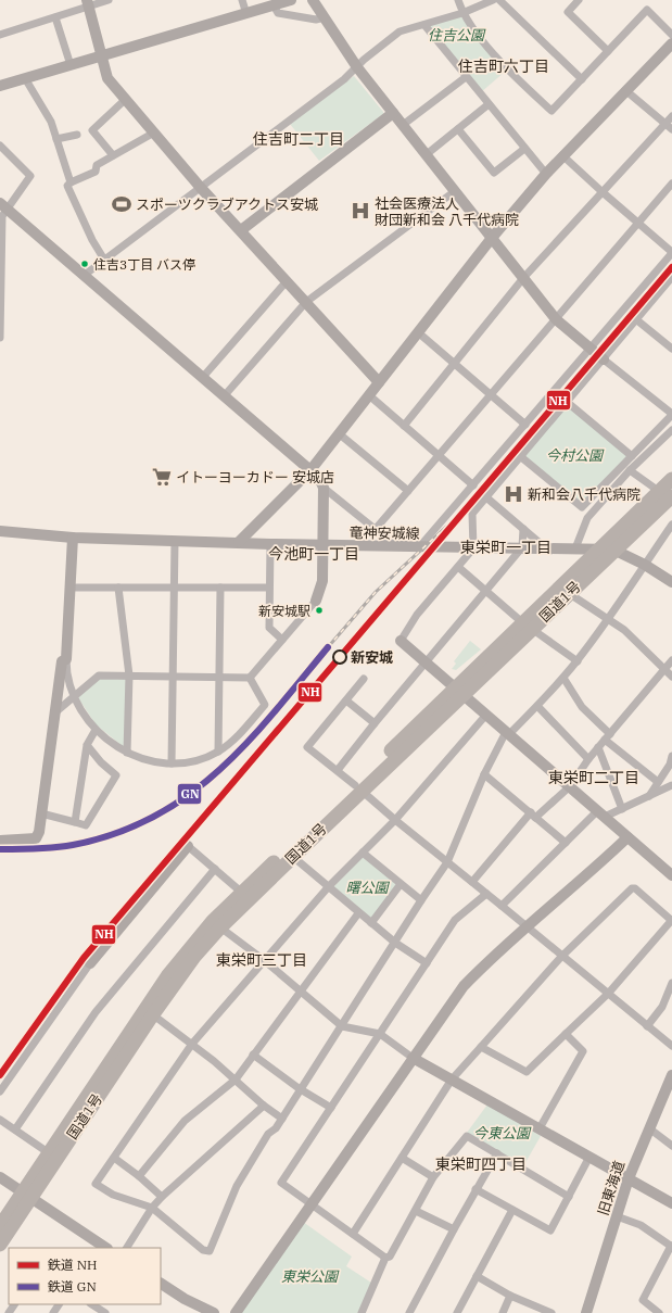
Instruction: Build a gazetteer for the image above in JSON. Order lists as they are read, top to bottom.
{
  "streets": {
    "highway": ["国道1号"],
    "street": ["竜神安城線", "旧東海道"]
  },
  "crossings": [
    ["竜神安城線", "国道1号"]
  ],
  "districts": [
    "住吉町六丁目",
    "住吉町二丁目",
    "東栄町一丁目",
    "今池町一丁目",
    "東栄町二丁目",
    "東栄町三丁目",
    "東栄町四丁目"
  ],
  "parks": [
    "住吉公園",
    "今村公園",
    "曙公園",
    "今東公園",
    "東栄公園"
  ],
  "places": {
    "sports": ["スポーツクラブアクトス安城"],
    "hospital": ["社会医療法人 財団新和会 八千代病院", "新和会八千代病院"],
    "other": ["住吉3丁目 バス停", "新安城駅", "新安城"],
    "supermarket": ["イトーヨーカドー 安城店"]
  },
  "lines": ["rail line NH", "rail line GN"],
  "legend": ["鉄道 NH", "鉄道 GN"]
}
